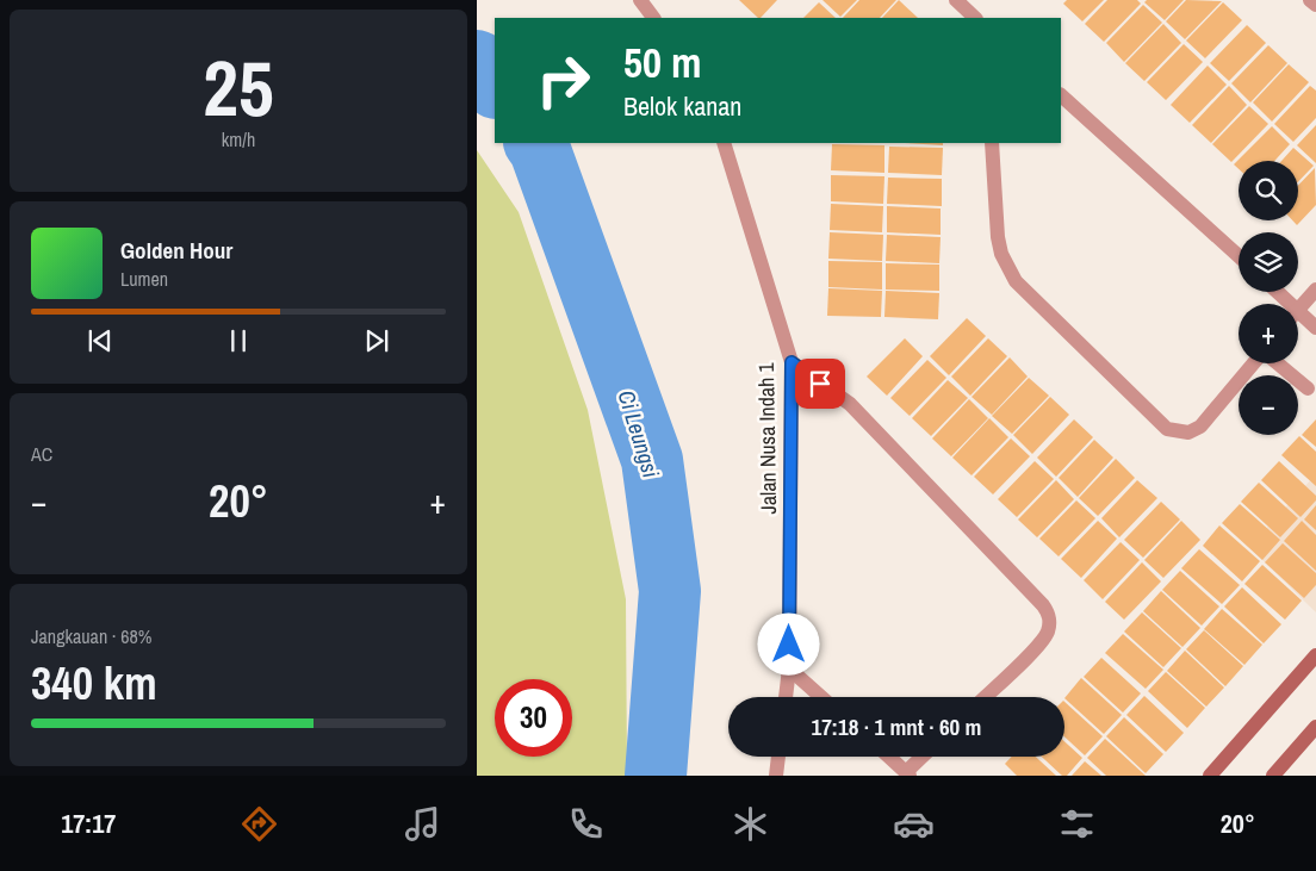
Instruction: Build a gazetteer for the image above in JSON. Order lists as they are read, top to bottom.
{
  "streets": {
    "street": ["Jalan Nusa Indah 1"]
  },
  "water": ["Ci Leungsi"],
  "page": {
    "tile": [
      ["25", "km/h"],
      "AC",
      ["Jangkauan · 68%", "340 km"]
    ],
    "turn": ["50 m", "Belok kanan"],
    "map_buttons": ["+", "−"],
    "song": ["Golden Hour", "Lumen"],
    "heat": ["−", "20°", "+"],
    "limit": "30",
    "trip": "17:18 · 1 mnt · 60 m",
    "tabs": ["17:17", "20°"]
  }
}
